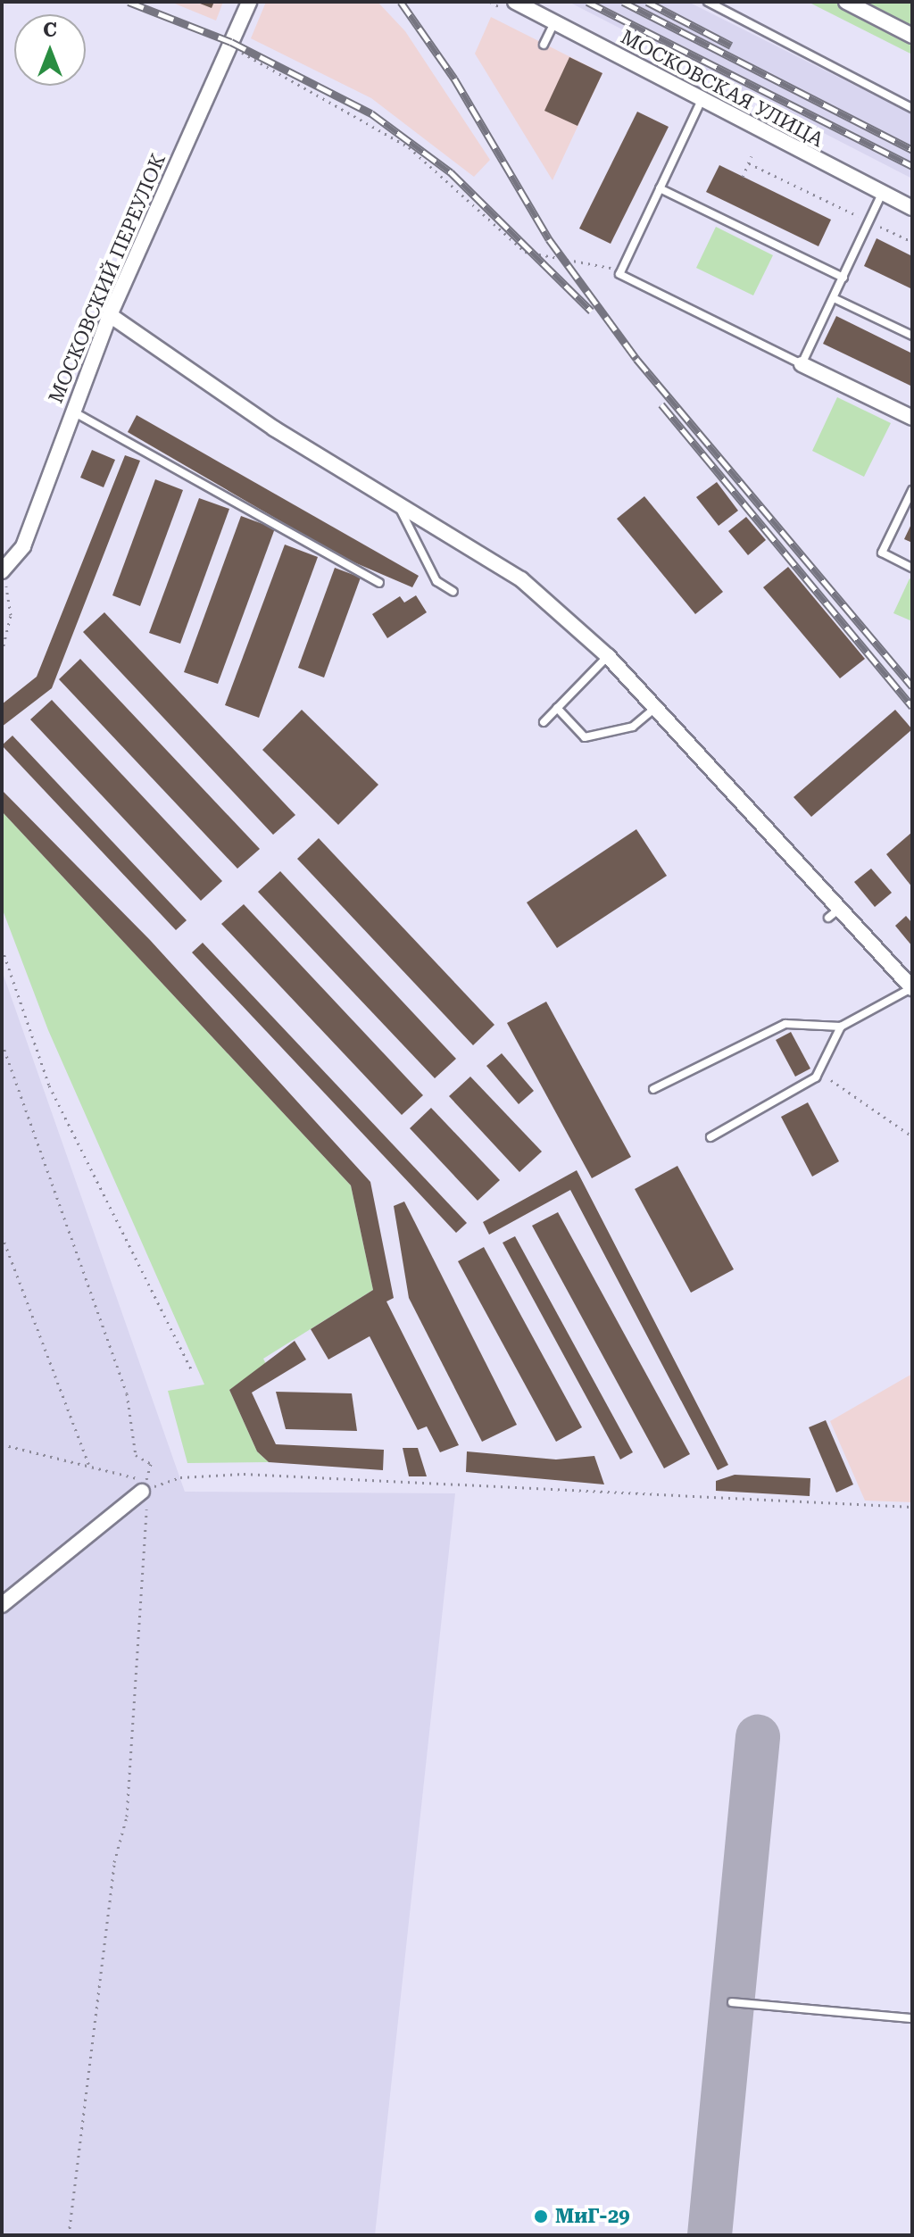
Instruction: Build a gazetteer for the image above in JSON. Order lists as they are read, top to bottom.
{
  "streets": {
    "street": ["МОСКОВСКАЯ УЛИЦА", "МОСКОВСКИЙ ПЕРЕУЛОК"]
  },
  "places": ["МиГ-29"],
  "north": "top"
}
